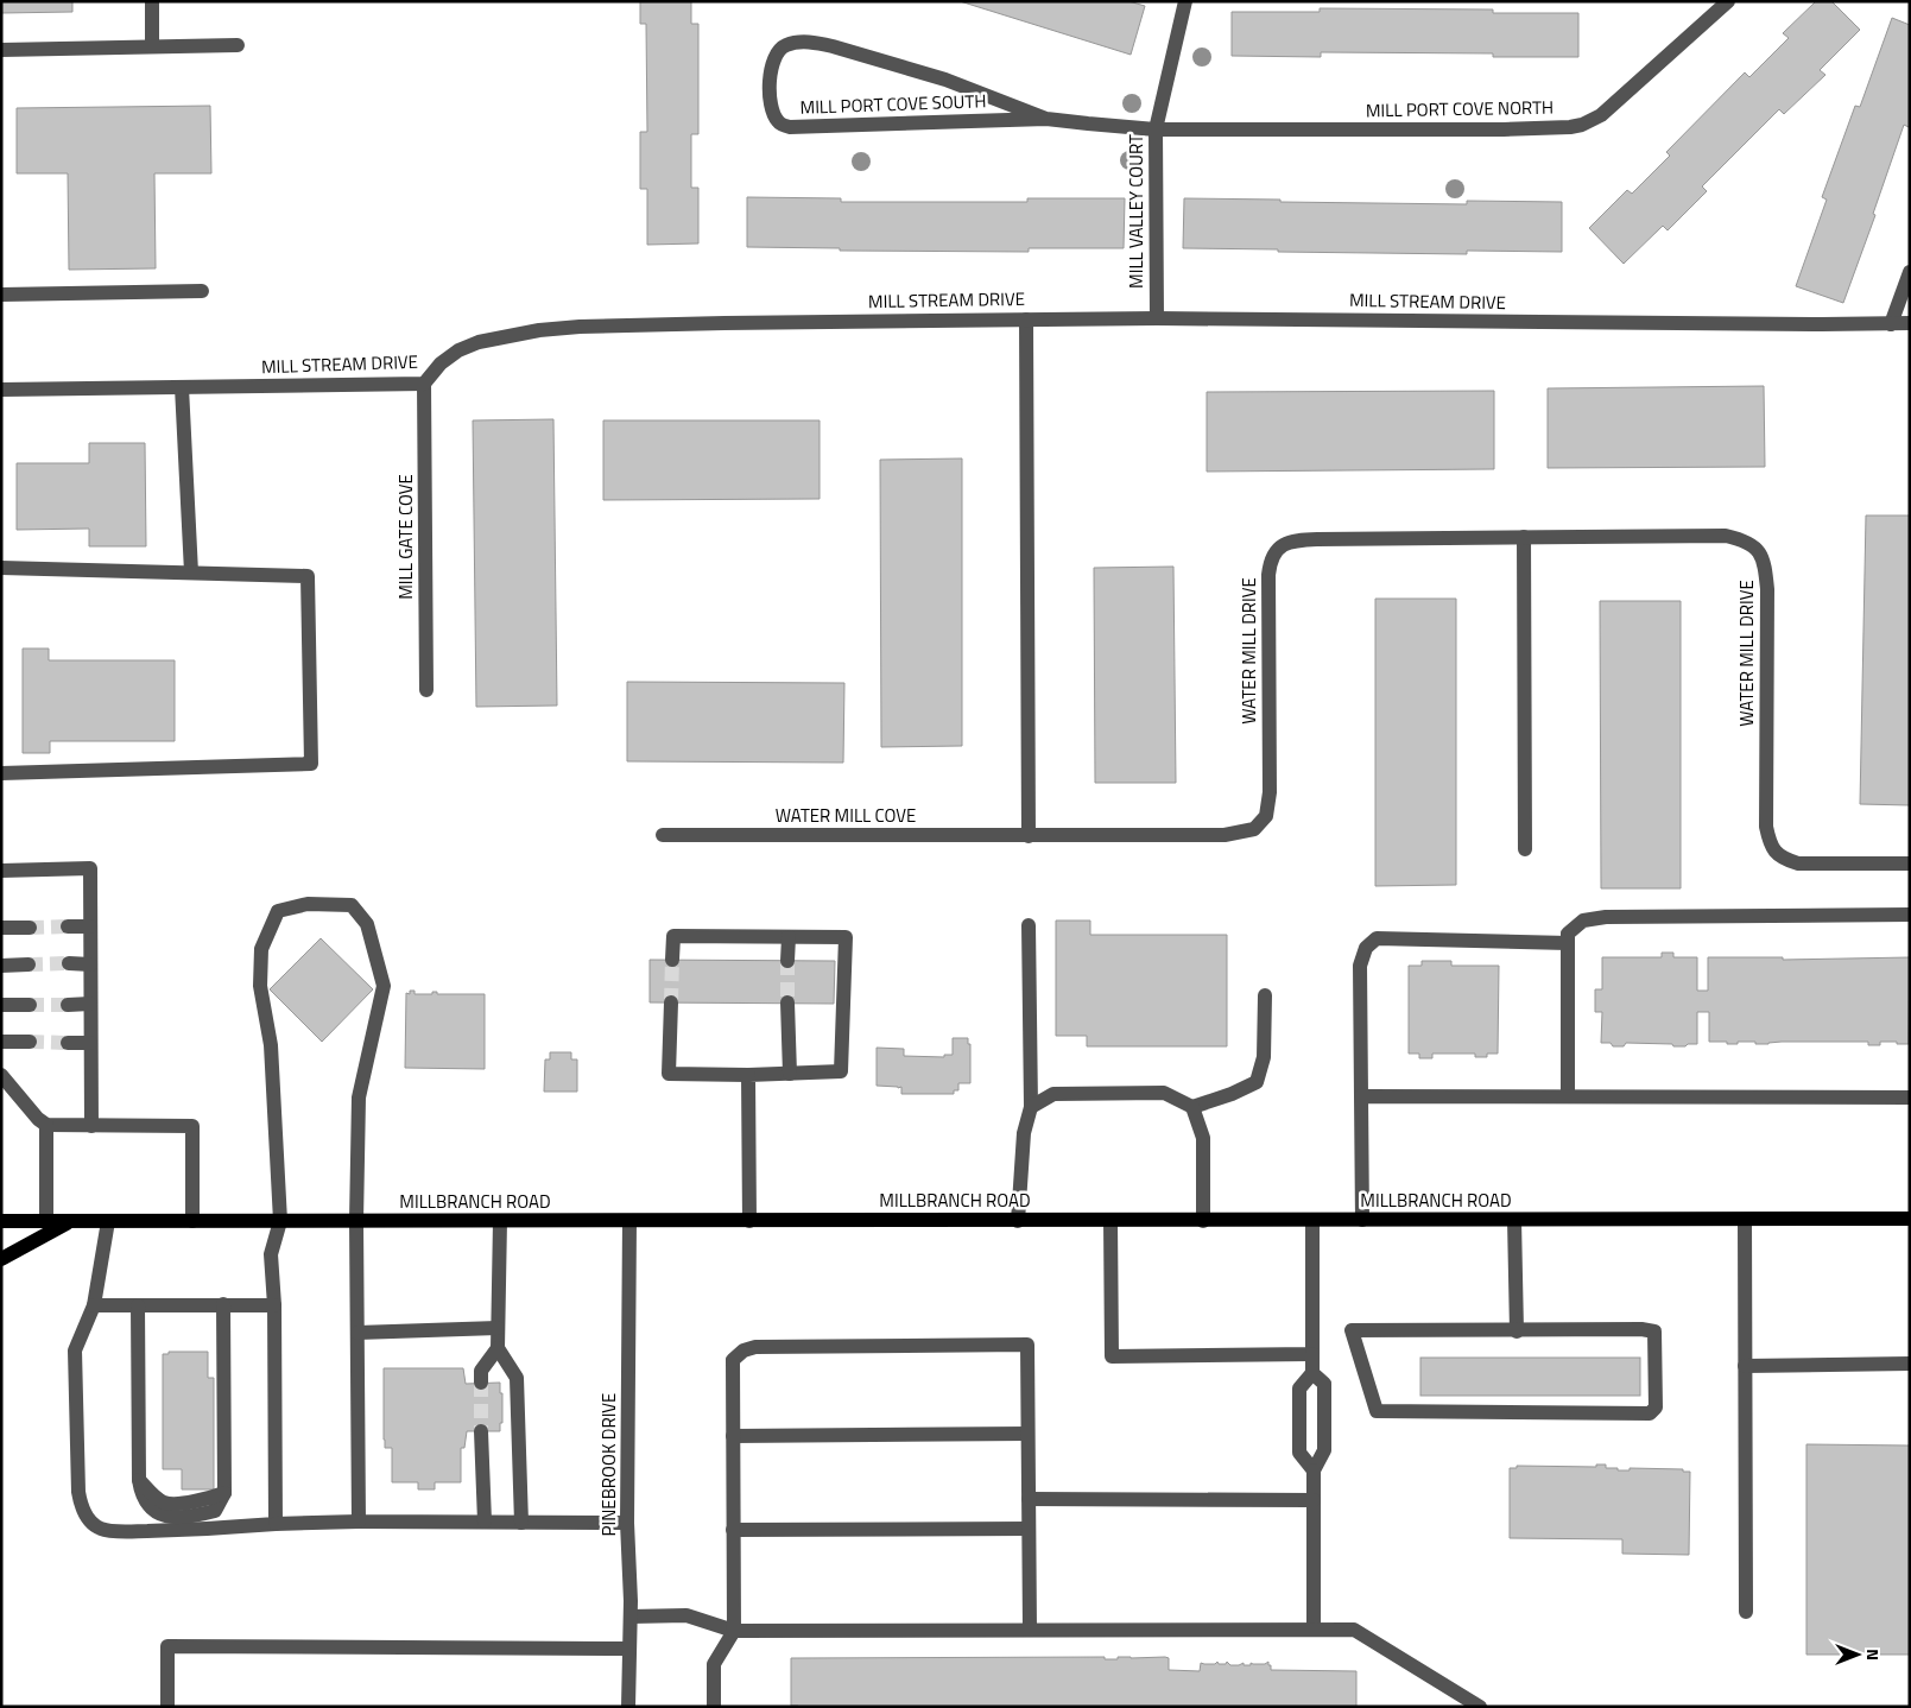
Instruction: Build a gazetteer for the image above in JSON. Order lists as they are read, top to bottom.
{
  "streets": {
    "main road": ["MILLBRANCH ROAD"],
    "street": [
      "MILL PORT COVE SOUTH",
      "MILL PORT COVE NORTH",
      "MILL VALLEY COURT",
      "MILL STREAM DRIVE",
      "MILL GATE COVE",
      "WATER MILL DRIVE",
      "WATER MILL COVE",
      "PINEBROOK DRIVE"
    ]
  },
  "crossings": [
    ["MILL PORT COVE SOUTH", "MILL PORT COVE NORTH"],
    ["MILL PORT COVE SOUTH", "MILL VALLEY COURT"],
    ["MILL PORT COVE NORTH", "MILL VALLEY COURT"],
    ["MILL VALLEY COURT", "MILL STREAM DRIVE"],
    ["MILL STREAM DRIVE", "MILL GATE COVE"],
    ["WATER MILL DRIVE", "WATER MILL COVE"],
    ["MILLBRANCH ROAD", "PINEBROOK DRIVE"]
  ],
  "north": "right"
}
